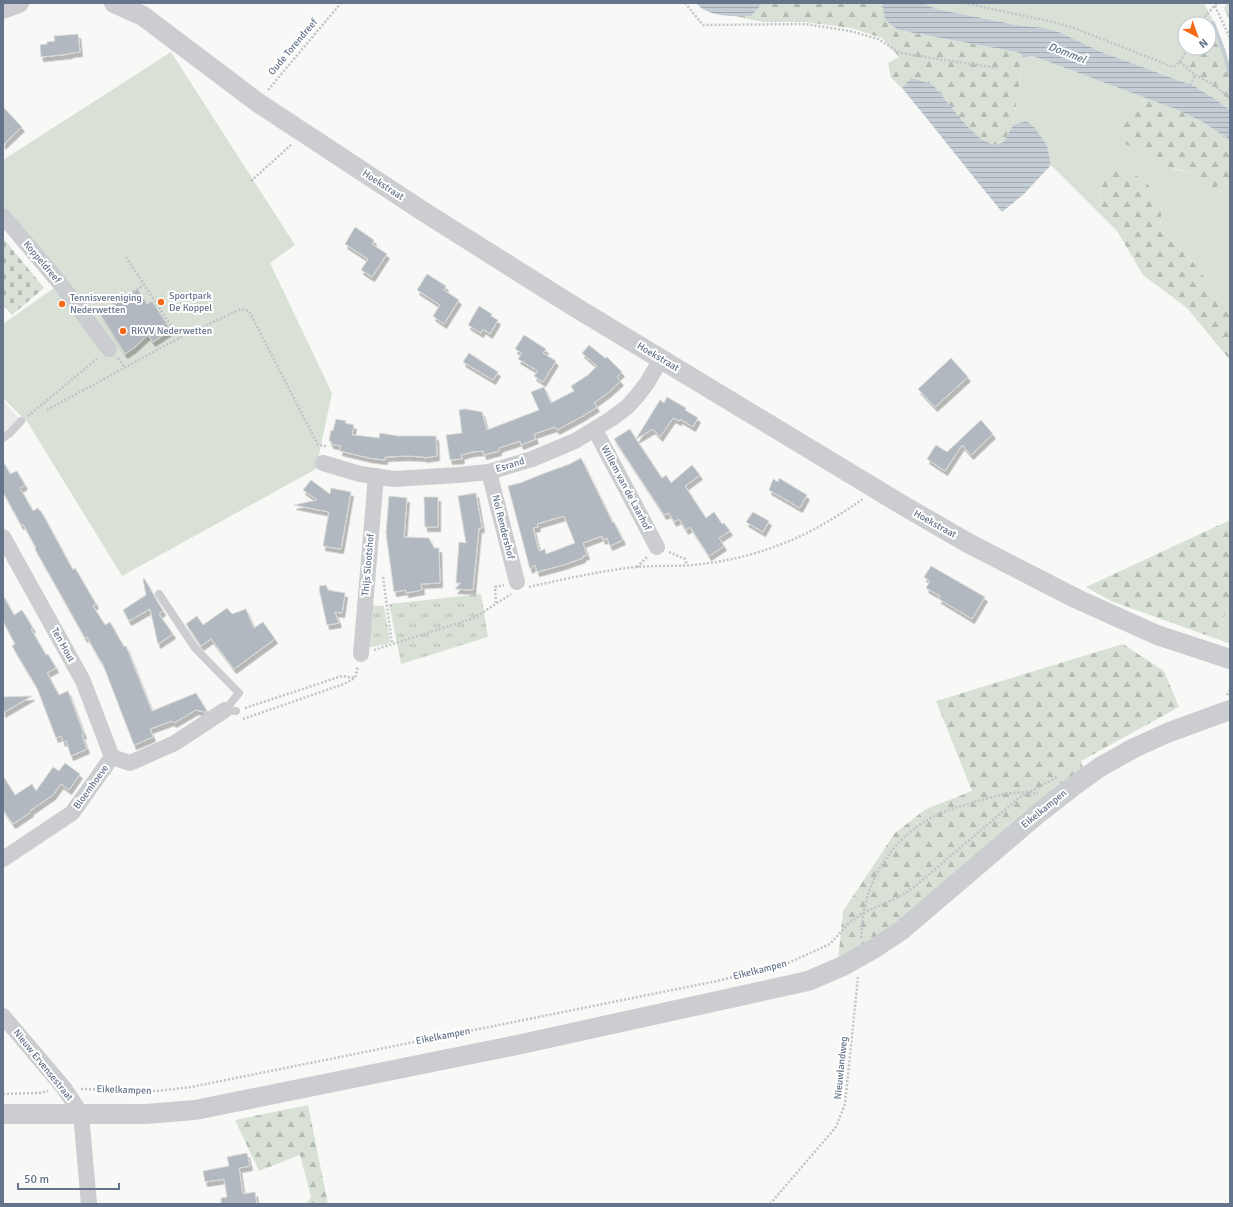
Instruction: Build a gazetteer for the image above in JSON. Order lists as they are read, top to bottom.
{
  "streets": {
    "street": [
      "Hoekstraat",
      "Koppeldreef",
      "Esrand",
      "Willem van de Laarhof",
      "Nol Rendershof",
      "Thijs Slootshof",
      "Ten Hout",
      "Bloemhoeve",
      "Eikelkampen",
      "Nieuw Ervensestraat"
    ],
    "path": ["Oude Torendreef", "Nieuwlandweg"]
  },
  "crossings": [
    ["Oude Torendreef", "Hoekstraat"],
    ["Hoekstraat", "Esrand"],
    ["Esrand", "Willem van de Laarhof"],
    ["Esrand", "Nol Rendershof"],
    ["Esrand", "Thijs Slootshof"],
    ["Ten Hout", "Bloemhoeve"],
    ["Eikelkampen", "Nieuw Ervensestraat"],
    ["Eikelkampen", "Nieuwlandweg"]
  ],
  "water": ["Dommel"],
  "places": ["Sportpark De Koppel", "Tennisvereniging Nederwetten", "RKVV Nederwetten"],
  "scale_bar": "50 m",
  "north": "bottom right"
}
